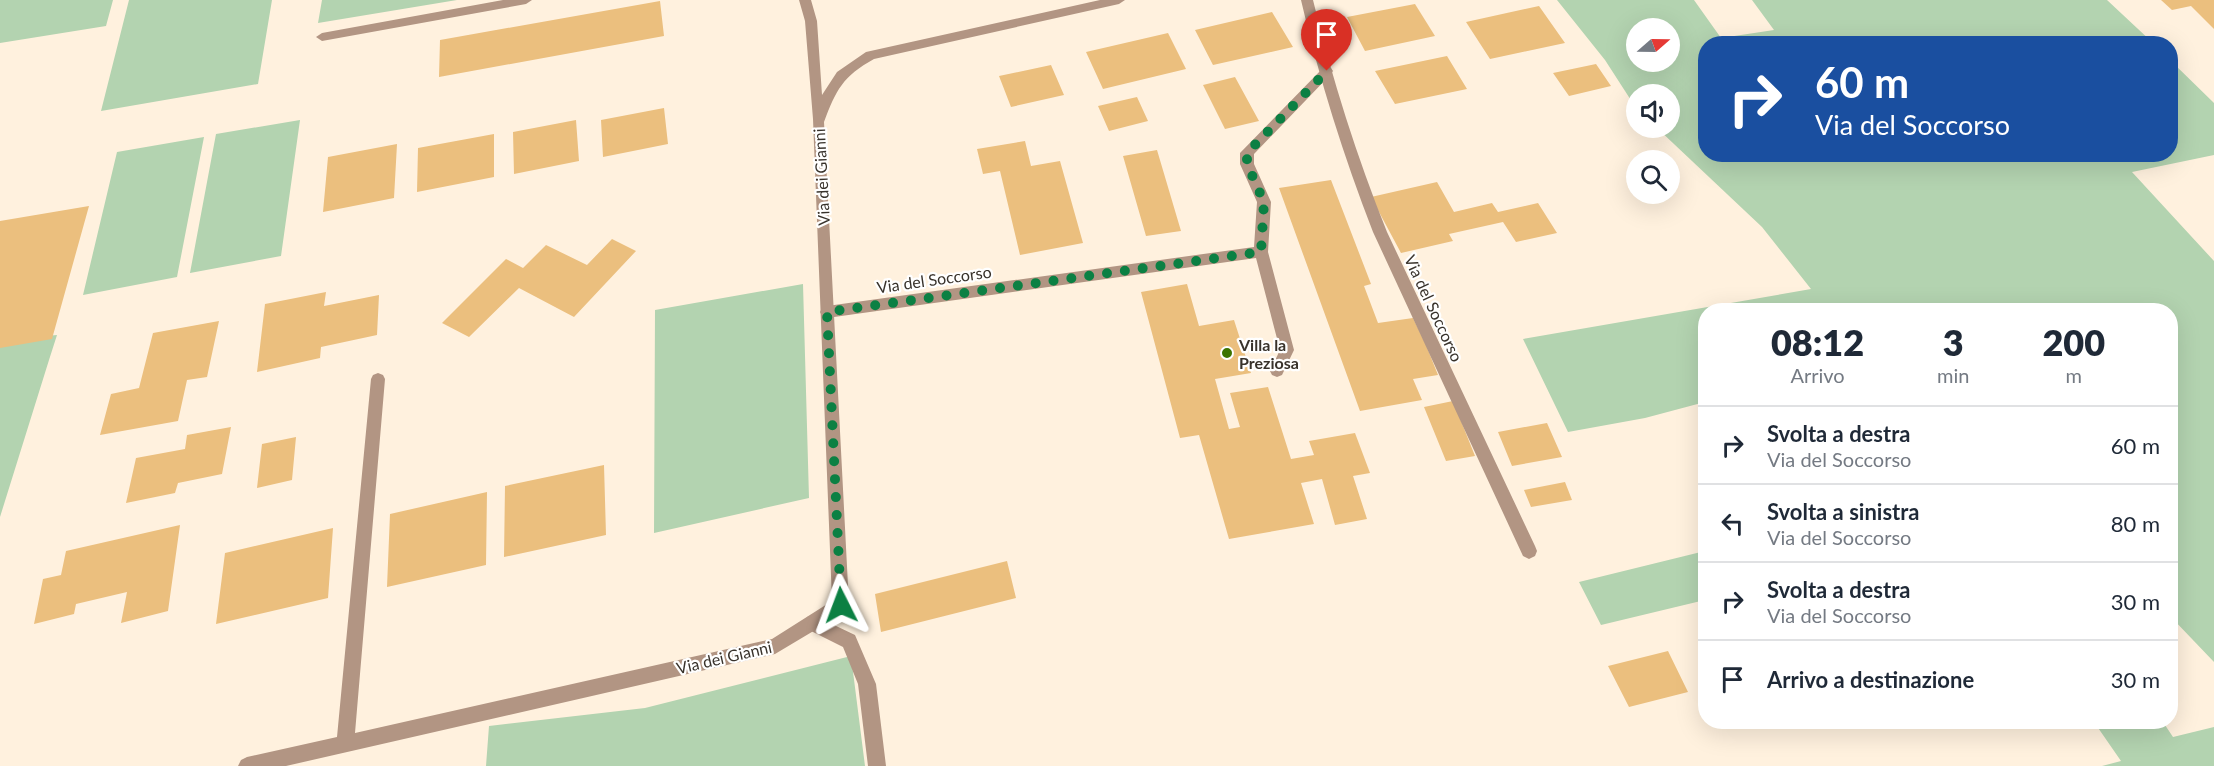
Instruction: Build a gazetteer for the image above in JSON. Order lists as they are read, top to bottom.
{
  "streets": {
    "street": ["Via dei Gianni", "Via del Soccorso"]
  },
  "crossings": [
    ["Via dei Gianni", "Via del Soccorso"]
  ],
  "places": ["Villa la Preziosa"],
  "north": "right",
  "page": {
    "turn": ["60 m", "Via del Soccorso"],
    "eta": [
      "08:12",
      "Arrivo",
      "3",
      "min",
      "200",
      "m"
    ],
    "list": [
      {
        "name": "Svolta a destra",
        "note": "Via del Soccorso",
        "value": "60 m"
      },
      {
        "name": "Svolta a sinistra",
        "note": "Via del Soccorso",
        "value": "80 m"
      },
      {
        "name": "Svolta a destra",
        "note": "Via del Soccorso",
        "value": "30 m"
      },
      {
        "name": "Arrivo a destinazione",
        "value": "30 m"
      }
    ]
  }
}
